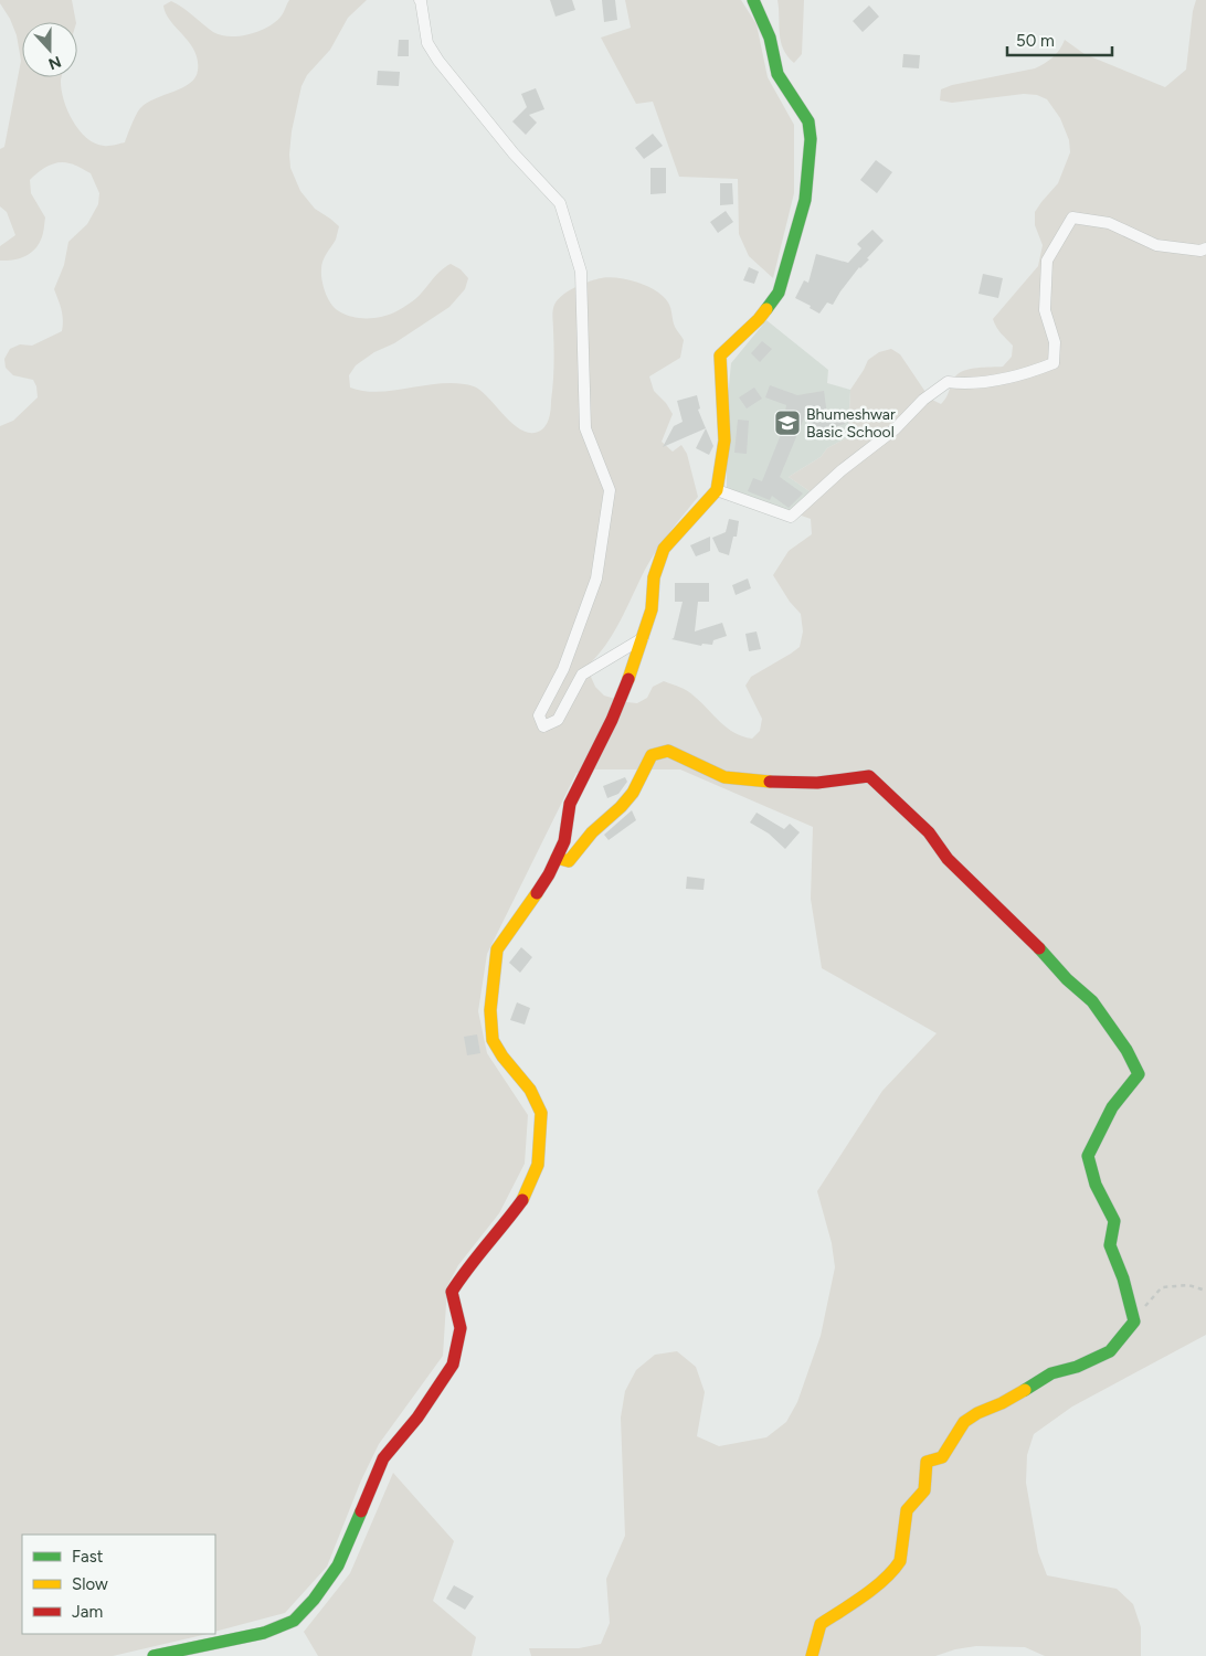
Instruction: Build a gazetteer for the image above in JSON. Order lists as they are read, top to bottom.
{
  "places": {
    "school or university": ["Bhumeshwar Basic School"]
  },
  "legend": ["Fast", "Slow", "Jam"],
  "scale_bar": "50 m",
  "north": "bottom"
}
